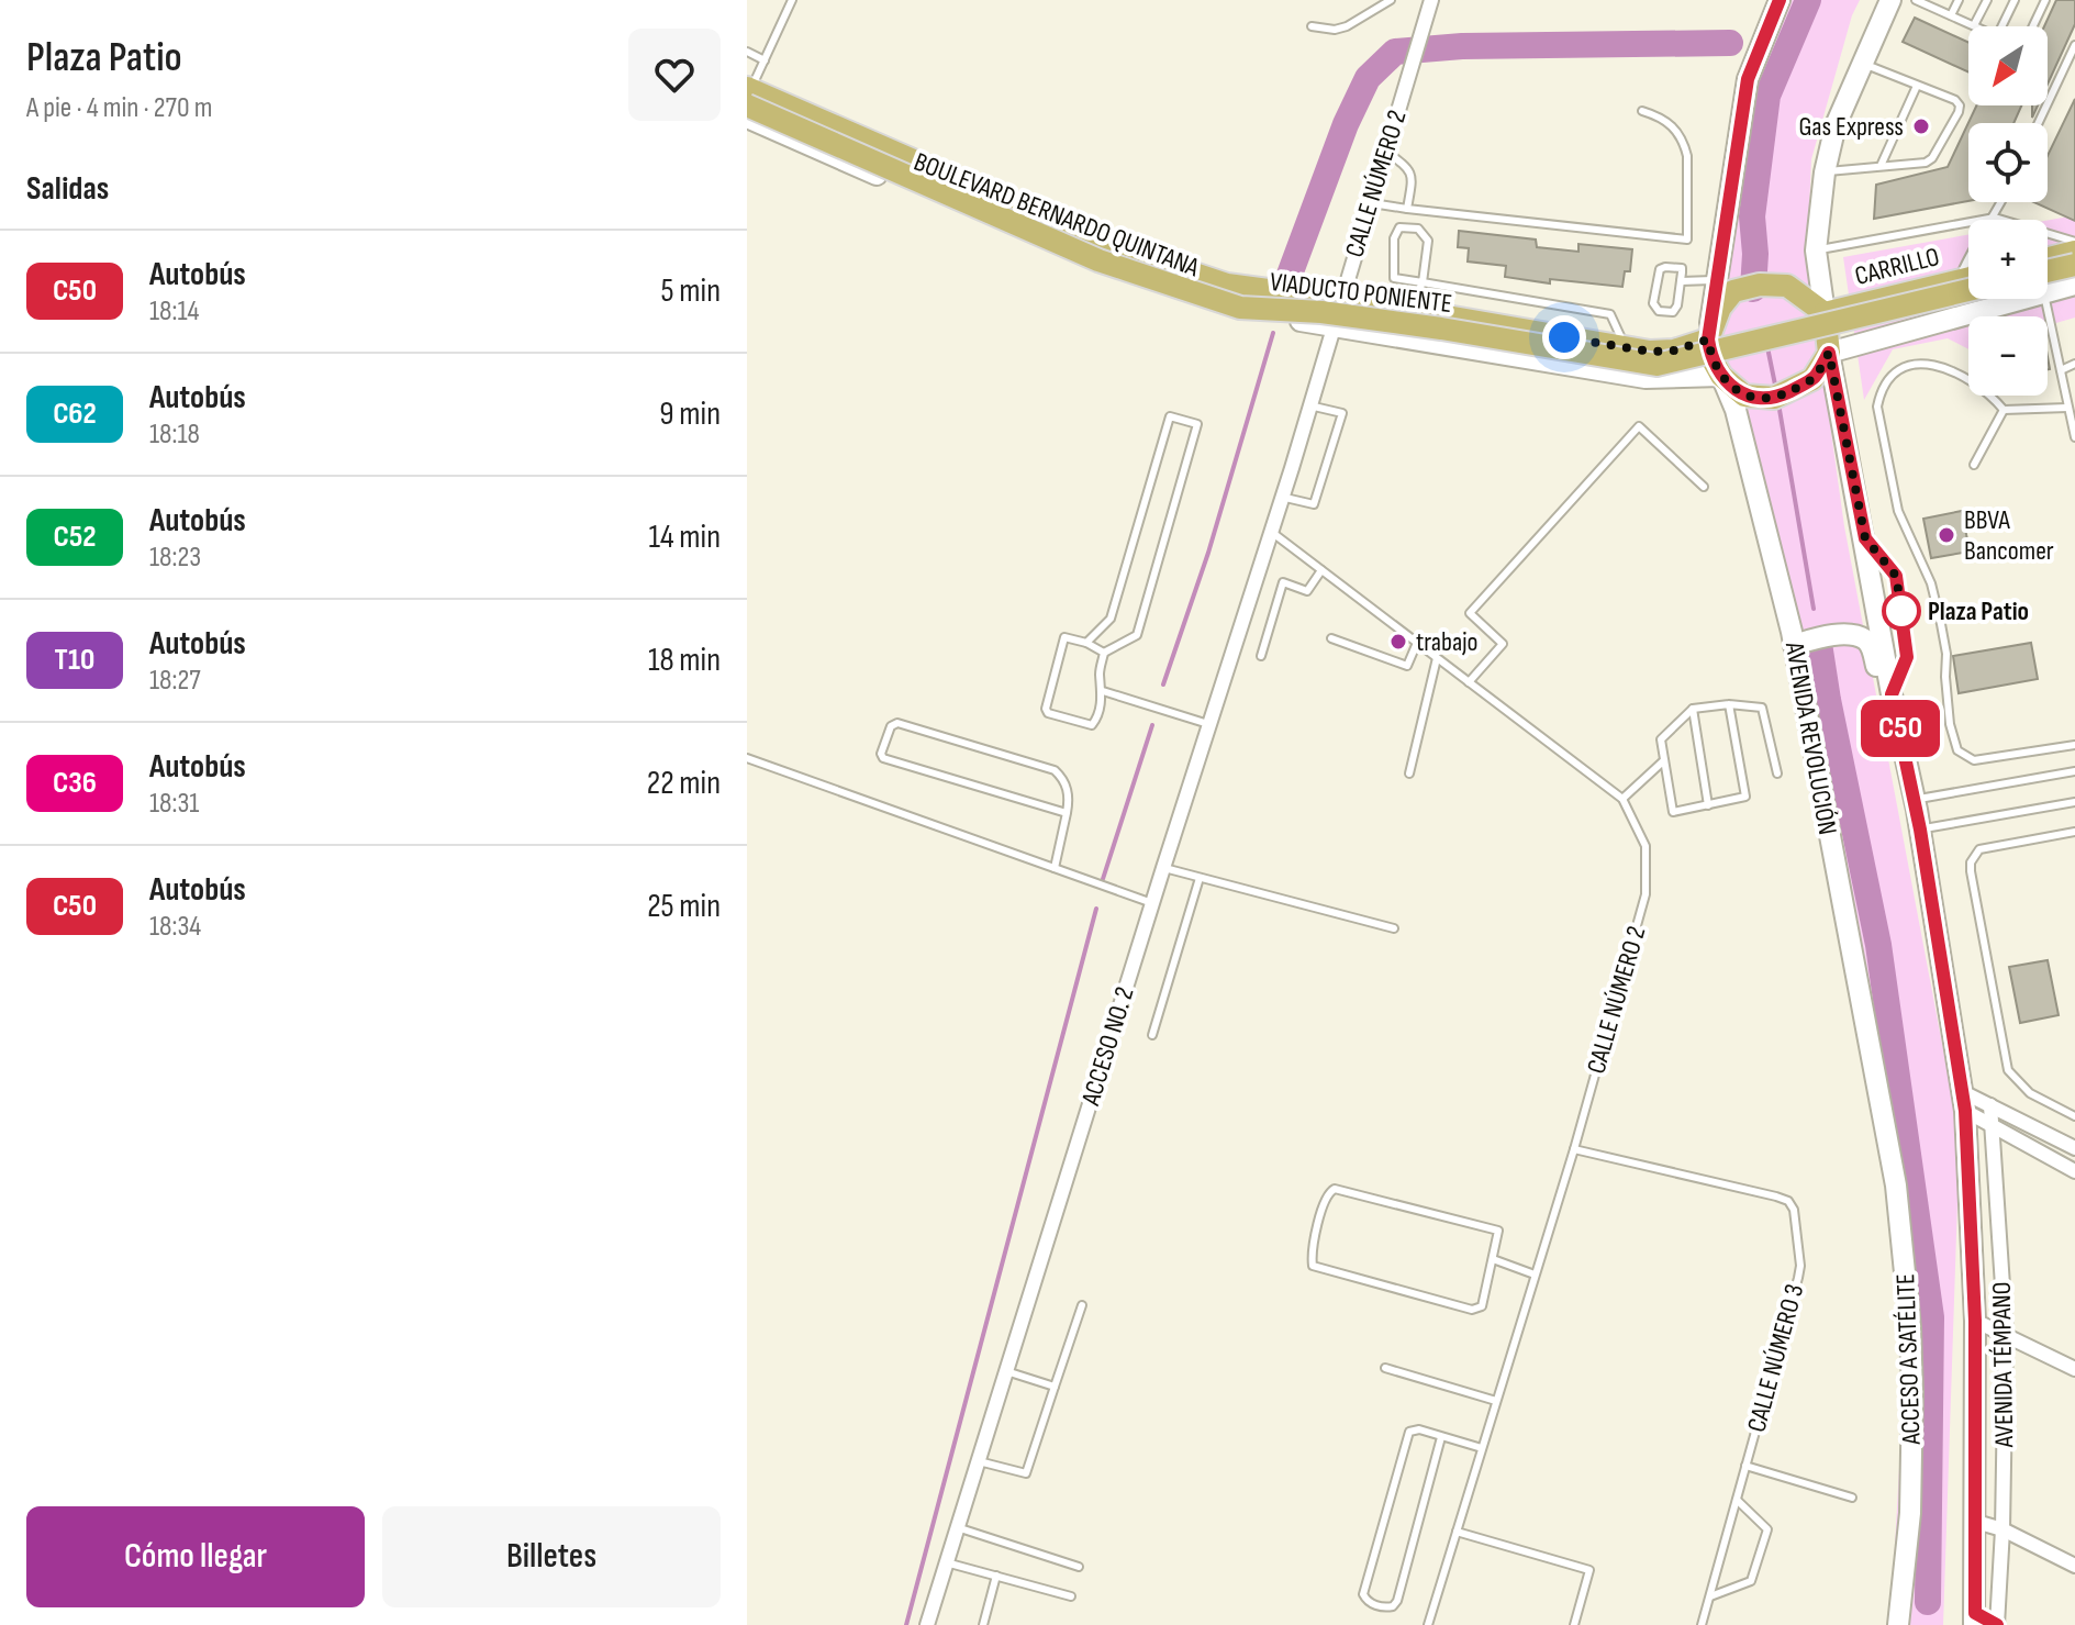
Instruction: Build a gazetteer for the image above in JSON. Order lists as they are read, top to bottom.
{
  "streets": {
    "main road": [
      "BOULEVARD BERNARDO QUINTANA",
      "CARRILLO",
      "VIADUCTO PONIENTE",
      "AVENIDA REVOLUCIÓN",
      "ACCESO A SATÉLITE"
    ],
    "street": ["CALLE NÚMERO 2", "ACCESO NO. 2", "AVENIDA TÉMPANO"],
    "lane": ["CALLE NÚMERO 3"]
  },
  "crossings": [
    ["CALLE NÚMERO 2", "BOULEVARD BERNARDO QUINTANA"],
    ["CALLE NÚMERO 2", "ACCESO NO. 2"],
    ["CALLE NÚMERO 2", "CALLE NÚMERO 3"],
    ["BOULEVARD BERNARDO QUINTANA", "CARRILLO"],
    ["BOULEVARD BERNARDO QUINTANA", "VIADUCTO PONIENTE"],
    ["BOULEVARD BERNARDO QUINTANA", "AVENIDA REVOLUCIÓN"],
    ["CARRILLO", "AVENIDA REVOLUCIÓN"],
    ["AVENIDA REVOLUCIÓN", "ACCESO A SATÉLITE"]
  ],
  "places": [
    "Gas Express",
    "BBVA Bancomer",
    "Plaza Patio",
    "trabajo"
  ],
  "lines": ["bus line C50"],
  "north": "bottom left",
  "page": {
    "heading": [
      ["Plaza Patio", "A pie · 4 min · 270 m"],
      "Salidas"
    ],
    "on_map": "C50",
    "map_buttons": ["+", "−"],
    "list": [
      {
        "mark": "C50",
        "name": "Autobús",
        "note": "18:14",
        "value": "5 min"
      },
      {
        "mark": "C62",
        "name": "Autobús",
        "note": "18:18",
        "value": "9 min"
      },
      {
        "mark": "C52",
        "name": "Autobús",
        "note": "18:23",
        "value": "14 min"
      },
      {
        "mark": "T10",
        "name": "Autobús",
        "note": "18:27",
        "value": "18 min"
      },
      {
        "mark": "C36",
        "name": "Autobús",
        "note": "18:31",
        "value": "22 min"
      },
      {
        "mark": "C50",
        "name": "Autobús",
        "note": "18:34",
        "value": "25 min"
      }
    ],
    "buttons": ["Cómo llegar", "Billetes"]
  }
}
